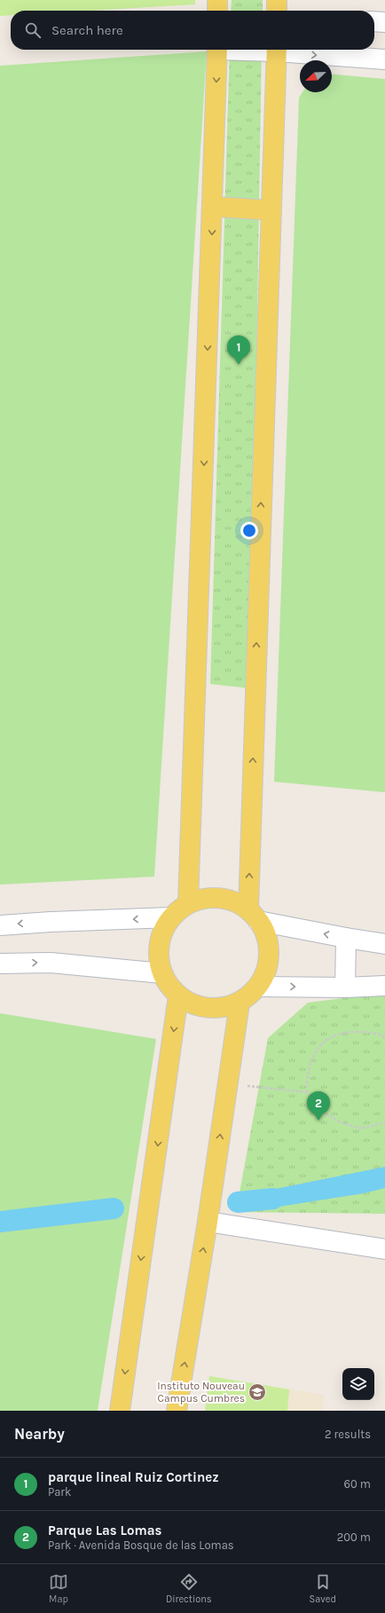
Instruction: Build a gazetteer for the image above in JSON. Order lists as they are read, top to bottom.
{
  "places": {
    "school or university": ["Instituto Nouveau Campus Cumbres"]
  },
  "north": "bottom left",
  "page": {
    "search": "Search here",
    "pins": ["1", "2"],
    "heading": ["Nearby", "2 results"],
    "list": [
      {
        "mark": "1",
        "name": "parque lineal Ruiz Cortinez",
        "note": "Park",
        "value": "60 m"
      },
      {
        "mark": "2",
        "name": "Parque Las Lomas",
        "note": "Park · Avenida Bosque de las Lomas",
        "value": "200 m"
      }
    ],
    "nav": ["Map", "Directions", "Saved"]
  }
}
